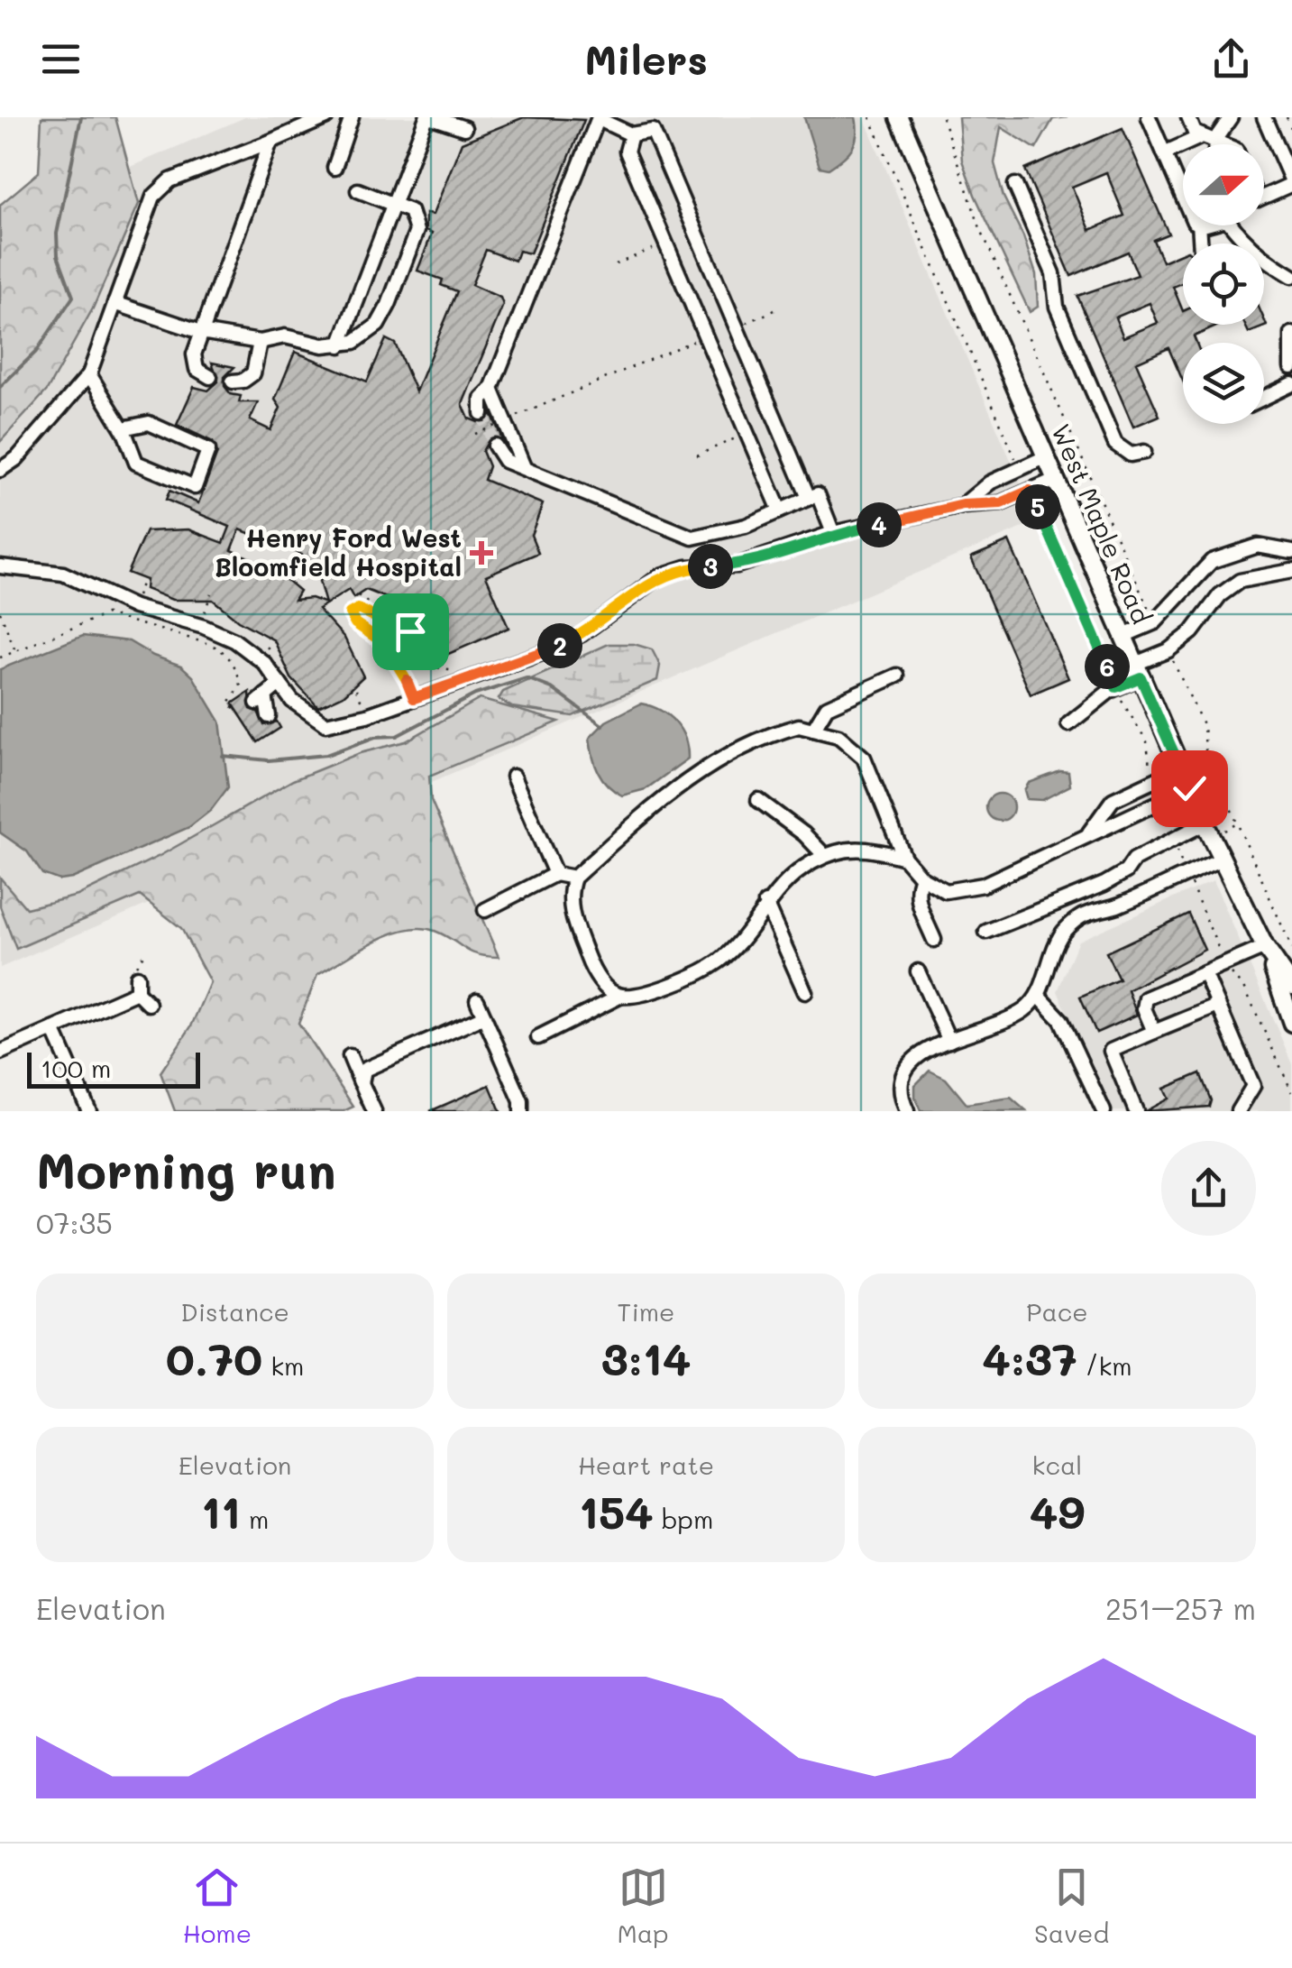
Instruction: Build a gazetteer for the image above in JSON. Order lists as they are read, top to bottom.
{
  "streets": {
    "main road": ["West Maple Road"]
  },
  "places": {
    "health": ["Henry Ford West Bloomfield Hospital"]
  },
  "scale_bar": "100 m",
  "north": "right",
  "page": {
    "header": "Milers",
    "pins": [
      "5",
      "4",
      "3",
      "2",
      "6"
    ],
    "scale": "100 m",
    "heading": ["Morning run", "07:35"],
    "stats": [
      ["Distance", "0.70 km"],
      ["Time", "3:14"],
      ["Pace", "4:37 /km"],
      ["Elevation", "11 m"],
      ["Heart rate", "154 bpm"],
      ["kcal", "49"]
    ],
    "chart": ["Elevation", "251–257 m"],
    "tabs": ["Home", "Map", "Saved"]
  }
}
